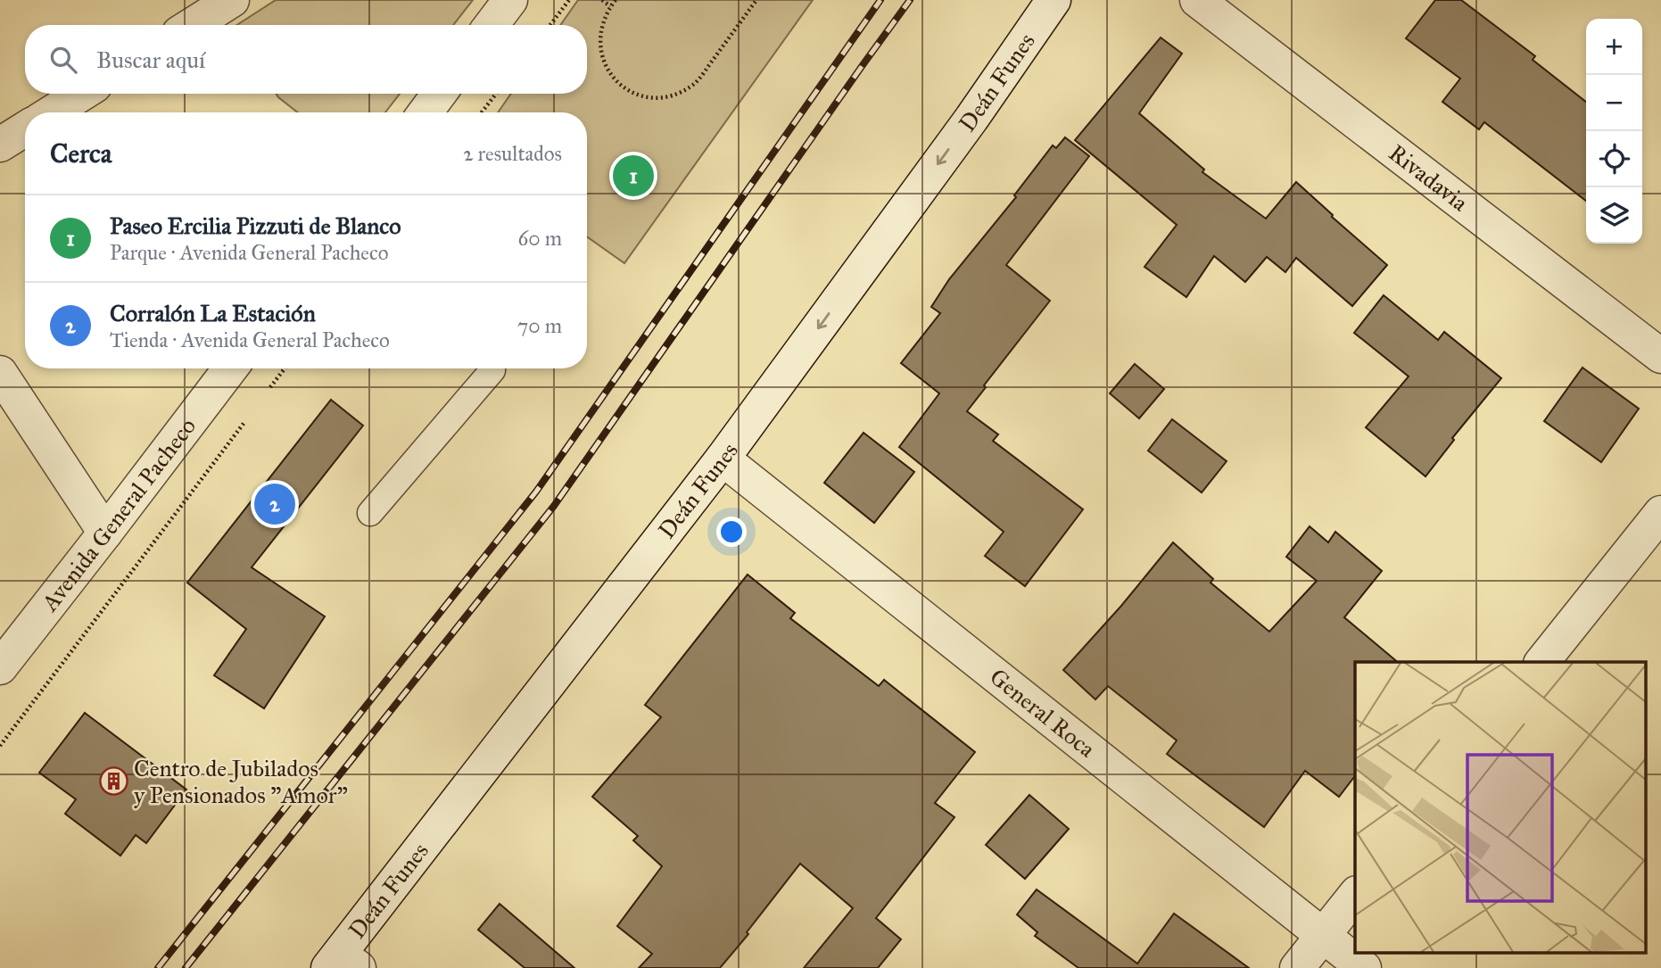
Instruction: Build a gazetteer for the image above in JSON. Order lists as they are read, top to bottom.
{
  "streets": {
    "street": [
      "Deán Funes",
      "Rivadavia",
      "Avenida General Pacheco",
      "General Roca"
    ]
  },
  "crossings": [
    ["Deán Funes", "General Roca"]
  ],
  "one_way": ["Deán Funes"],
  "places": {
    "building": ["Centro de Jubilados y Pensionados \"Amor\""]
  },
  "page": {
    "map_buttons": ["+", "−"],
    "search": "Buscar aquí",
    "heading": ["Cerca", "2 resultados"],
    "pins": ["1", "2"],
    "list": [
      {
        "mark": "1",
        "name": "Paseo Ercilia Pizzuti de Blanco",
        "note": "Parque · Avenida General Pacheco",
        "value": "60 m"
      },
      {
        "mark": "2",
        "name": "Corralón La Estación",
        "note": "Tienda · Avenida General Pacheco",
        "value": "70 m"
      }
    ]
  }
}
